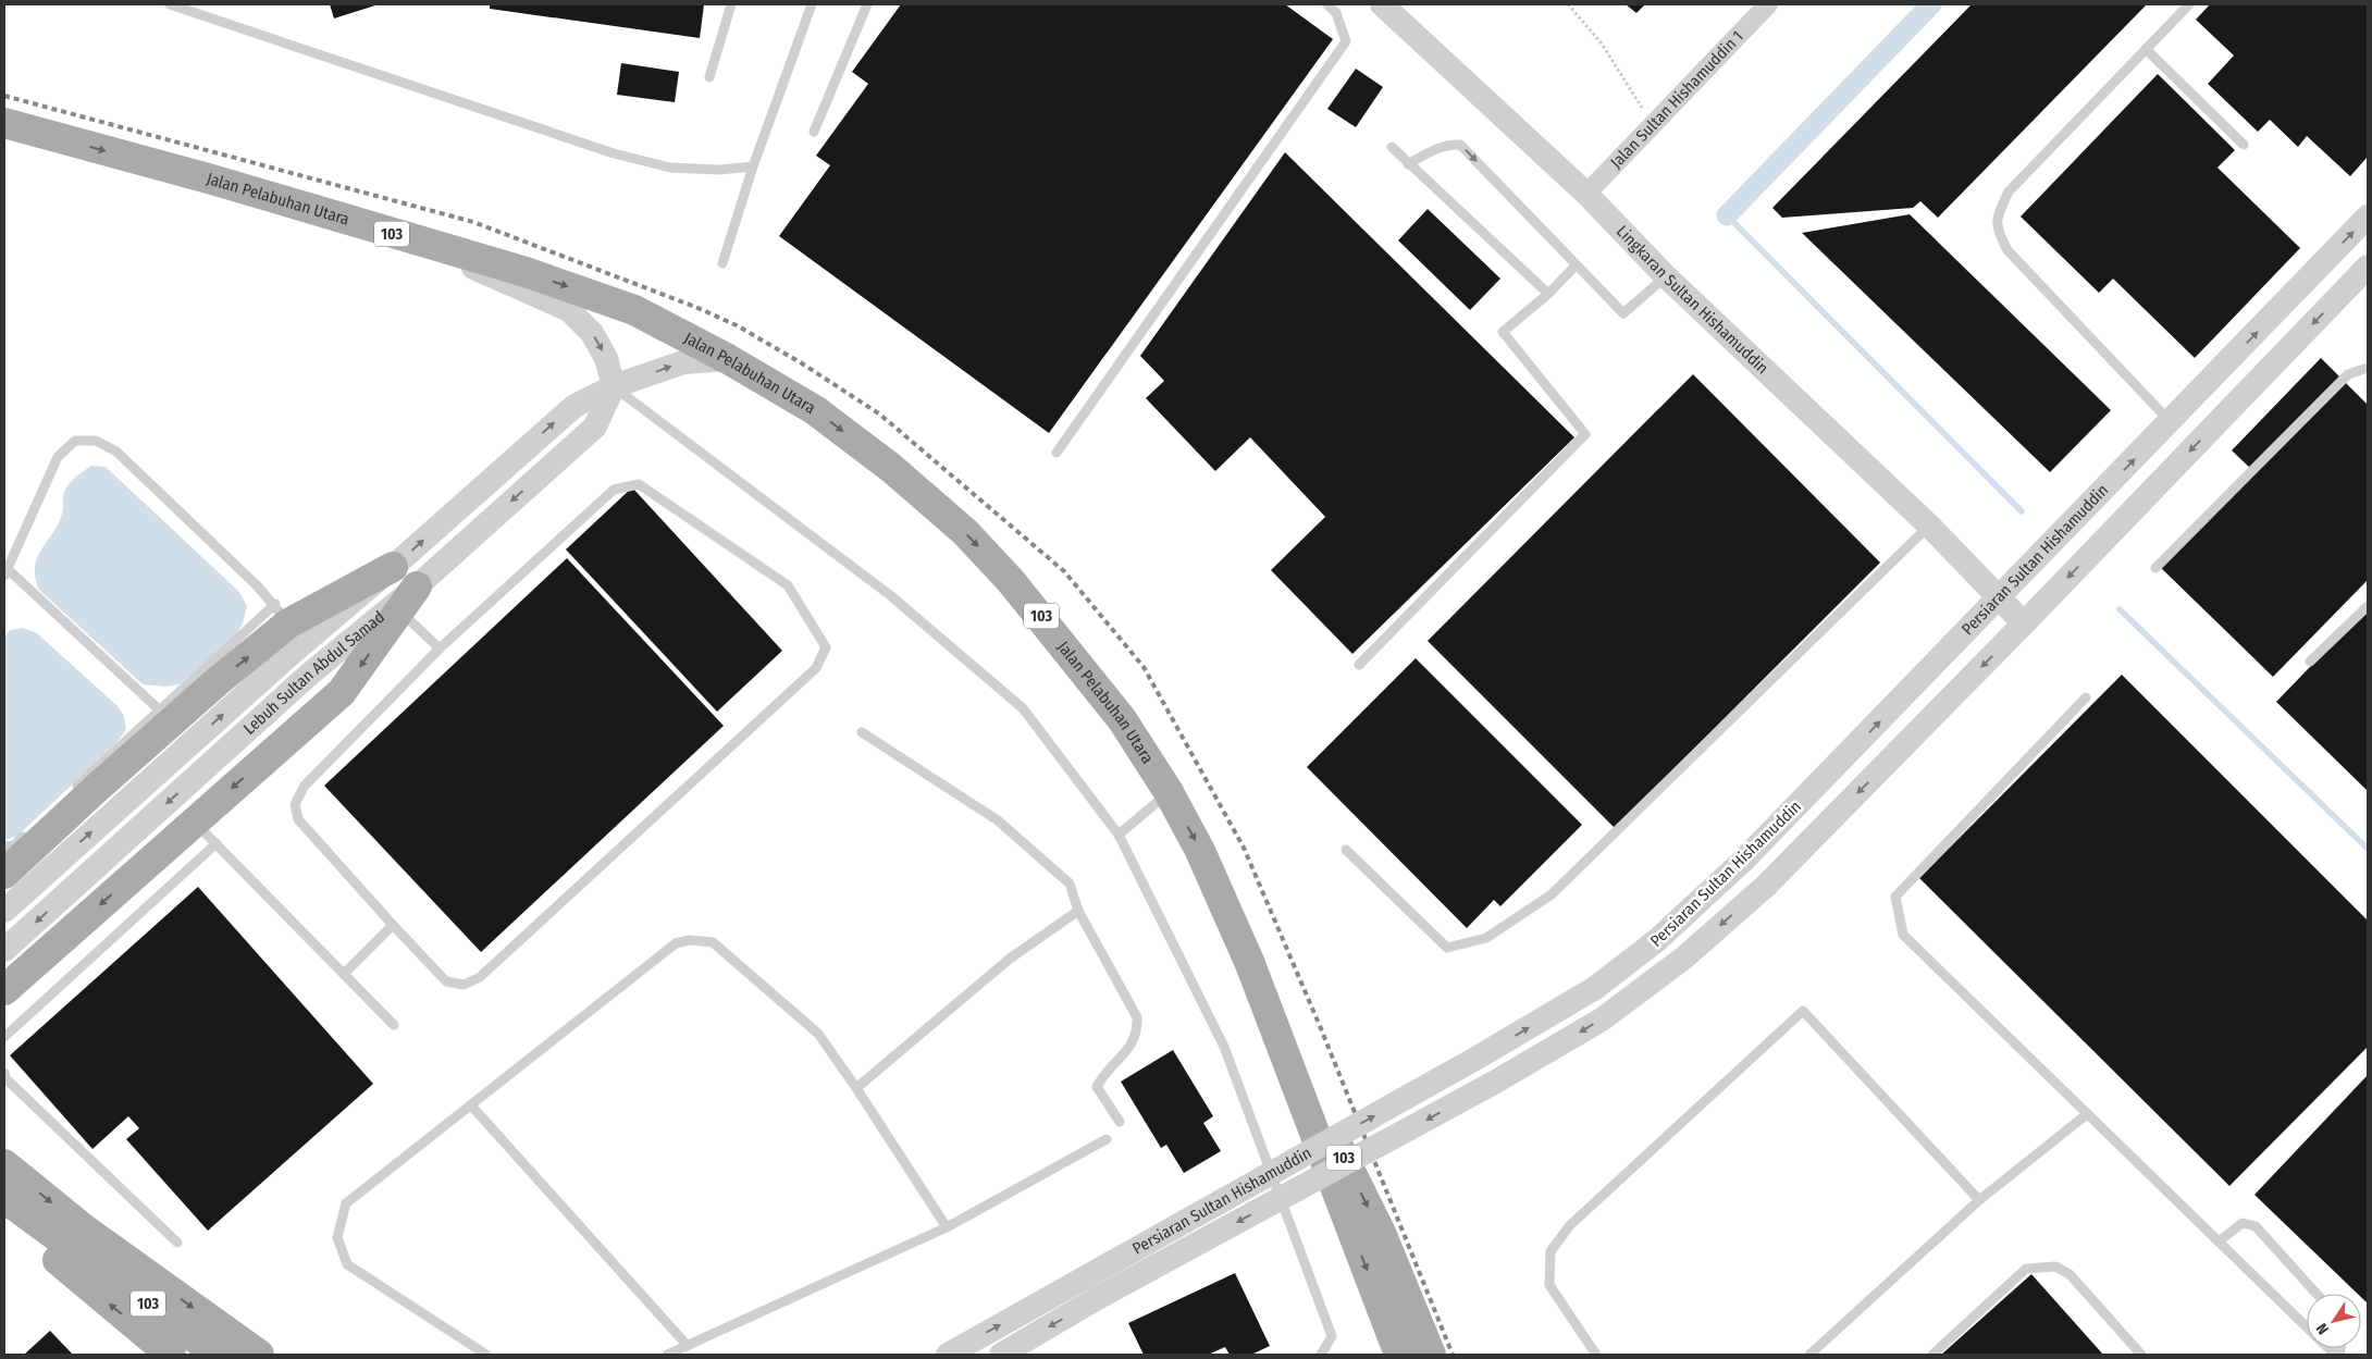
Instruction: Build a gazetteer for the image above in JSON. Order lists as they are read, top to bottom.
{
  "streets": {
    "main road": ["Jalan Pelabuhan Utara", "103"],
    "street": [
      "Jalan Sultan Hishamuddin 1",
      "Lingkaran Sultan Hishamuddin",
      "Persiaran Sultan Hishamuddin",
      "Lebuh Sultan Abdul Samad"
    ]
  },
  "crossings": [
    ["Jalan Sultan Hishamuddin 1", "Lingkaran Sultan Hishamuddin"],
    ["Jalan Pelabuhan Utara", "103"],
    ["Jalan Pelabuhan Utara", "Lebuh Sultan Abdul Samad"],
    ["Lingkaran Sultan Hishamuddin", "Persiaran Sultan Hishamuddin"]
  ],
  "one_way": ["Jalan Pelabuhan Utara"],
  "north": "bottom left"
}
